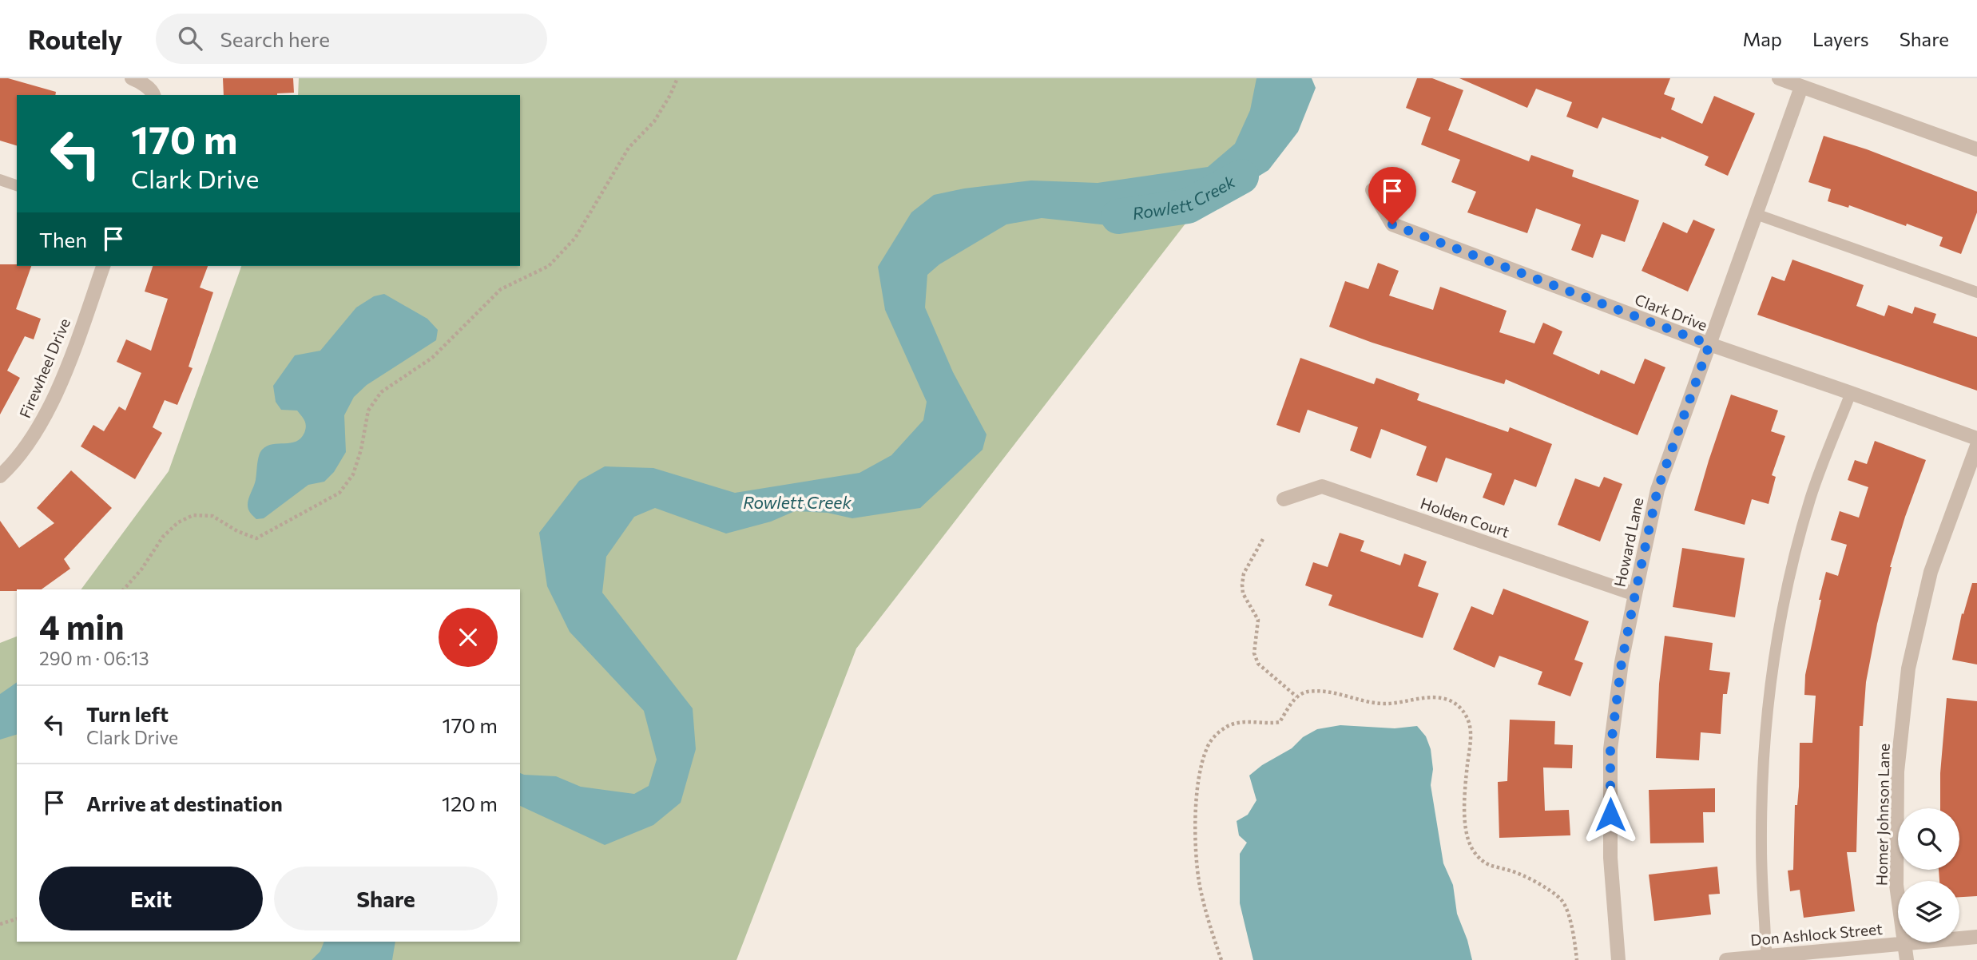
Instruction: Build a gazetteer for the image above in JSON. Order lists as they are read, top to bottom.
{
  "streets": {
    "street": [
      "Clark Drive",
      "Firewheel Drive",
      "Holden Court",
      "Howard Lane",
      "Homer Johnson Lane",
      "Don Ashlock Street"
    ]
  },
  "crossings": [
    ["Clark Drive", "Howard Lane"],
    ["Holden Court", "Howard Lane"],
    ["Homer Johnson Lane", "Don Ashlock Street"]
  ],
  "water": ["Rowlett Creek"],
  "page": {
    "header": "Routely",
    "search": "Search here",
    "nav": ["Map", "Layers", "Share"],
    "turn": ["170 m", "Clark Drive"],
    "then": "Then",
    "heading": ["4 min", "290 m · 06:13"],
    "list": [
      {
        "name": "Turn left",
        "note": "Clark Drive",
        "value": "170 m"
      },
      {
        "name": "Arrive at destination",
        "value": "120 m"
      }
    ],
    "buttons": ["Exit", "Share"]
  }
}
